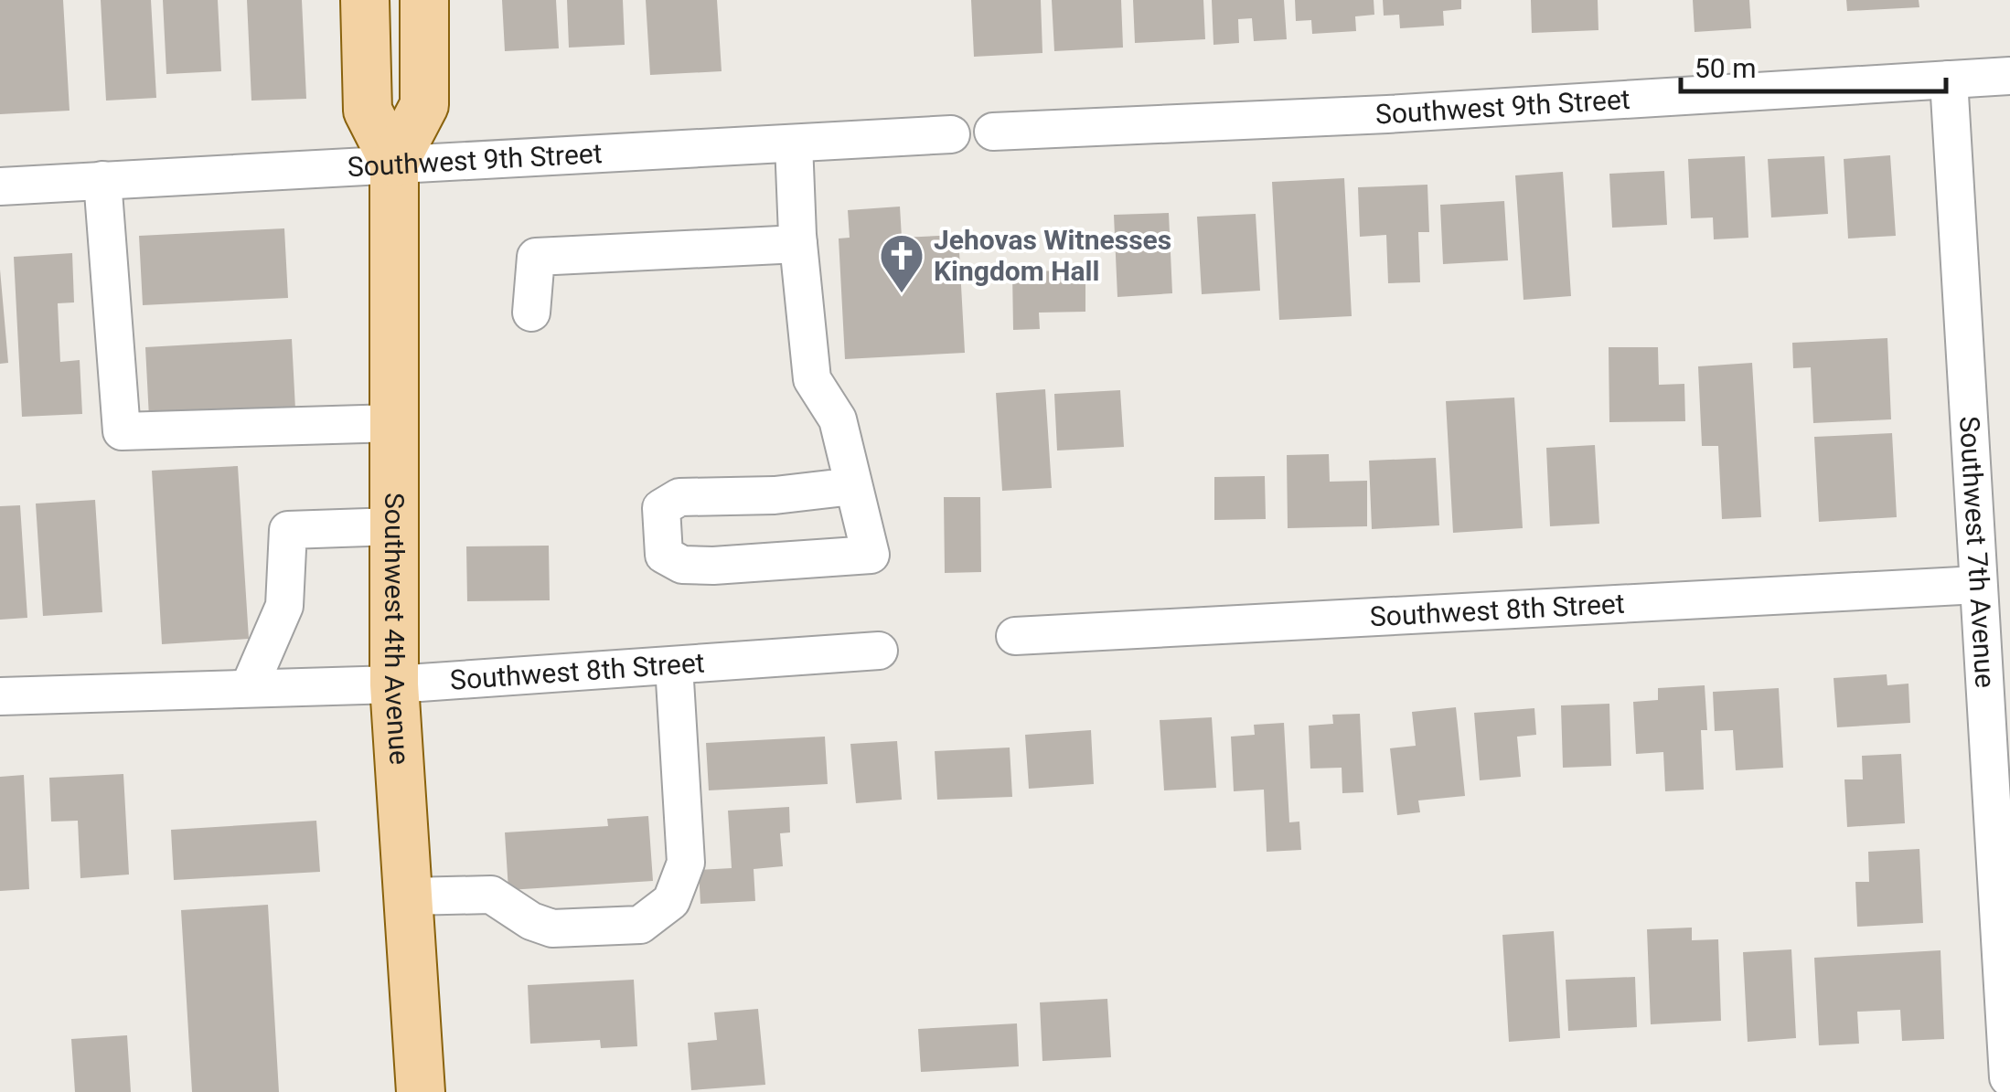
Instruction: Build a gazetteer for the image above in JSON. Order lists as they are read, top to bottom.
{
  "streets": {
    "main road": ["Southwest 4th Avenue"],
    "street": ["Southwest 9th Street", "Southwest 7th Avenue", "Southwest 8th Street"]
  },
  "crossings": [
    ["Southwest 9th Street", "Southwest 7th Avenue"],
    ["Southwest 9th Street", "Southwest 4th Avenue"],
    ["Southwest 7th Avenue", "Southwest 8th Street"],
    ["Southwest 8th Street", "Southwest 4th Avenue"]
  ],
  "places": {
    "church": ["Jehovas Witnesses Kingdom Hall"]
  },
  "scale_bar": "50 m"
}
